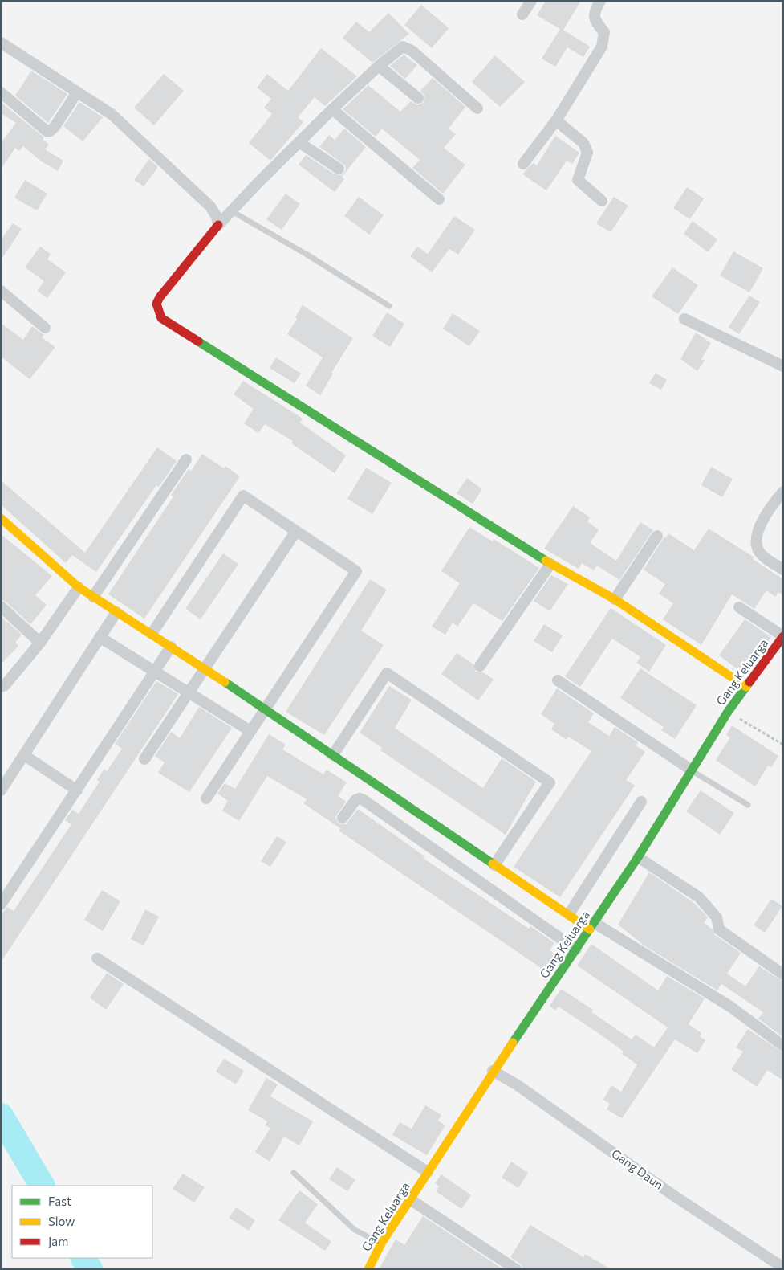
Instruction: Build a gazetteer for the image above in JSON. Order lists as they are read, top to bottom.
{
  "streets": {
    "street": ["Gang Keluarga", "Gang Daun"]
  },
  "crossings": [
    ["Gang Keluarga", "Gang Daun"]
  ],
  "legend": ["Fast", "Slow", "Jam"]
}
